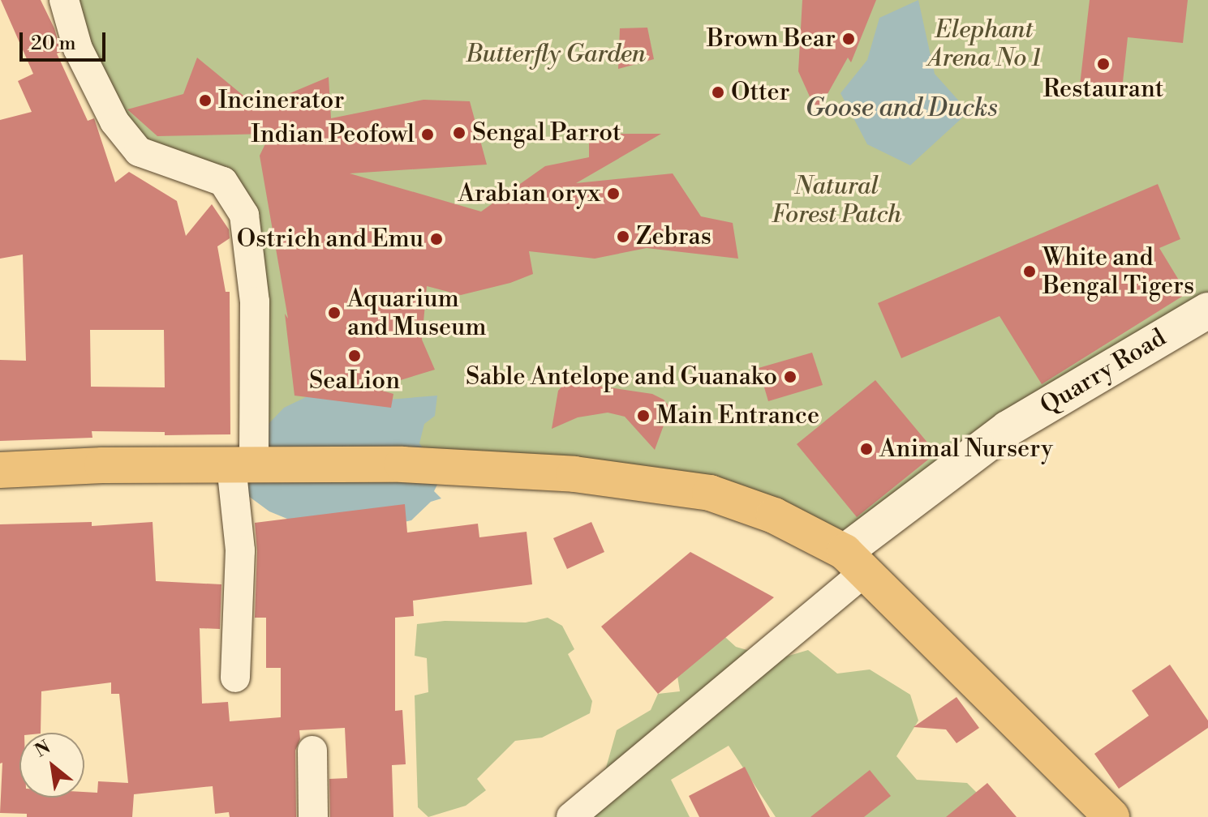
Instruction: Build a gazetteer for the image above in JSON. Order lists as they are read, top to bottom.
{
  "streets": {
    "street": ["Quarry Road"]
  },
  "water": ["Goose and Ducks"],
  "parks": ["Elephant Arena No 1", "Butterfly Garden", "Natural Forest Patch"],
  "places": [
    "Brown Bear",
    "Restaurant",
    "Otter",
    "Incinerator",
    "Sengal Parrot",
    "Indian Peofowl",
    "Arabian oryx",
    "Zebras",
    "Ostrich and Emu",
    "White and Bengal Tigers",
    "Aquarium and Museum",
    "SeaLion",
    "Sable Antelope and Guanako",
    "Main Entrance",
    "Animal Nursery"
  ],
  "scale_bar": "20 m",
  "north": "top left"
}
